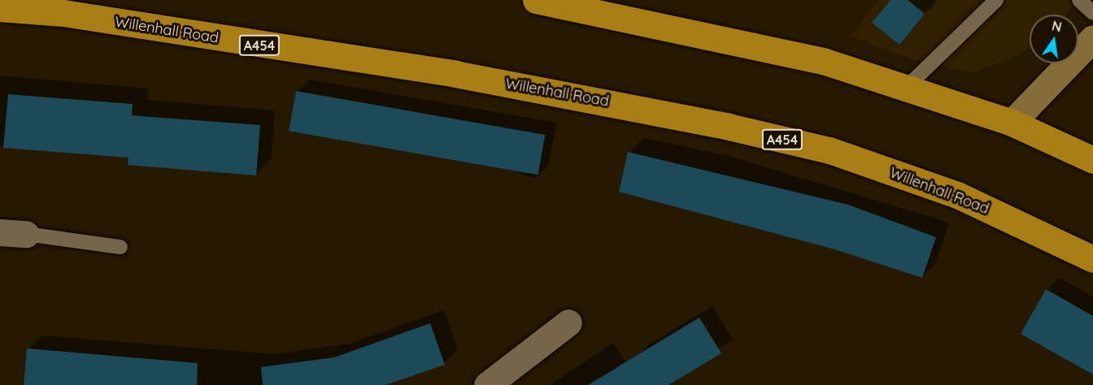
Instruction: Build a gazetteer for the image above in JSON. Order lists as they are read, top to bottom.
{
  "streets": {
    "highway": ["Willenhall Road", "A454"]
  },
  "north": "top"
}
